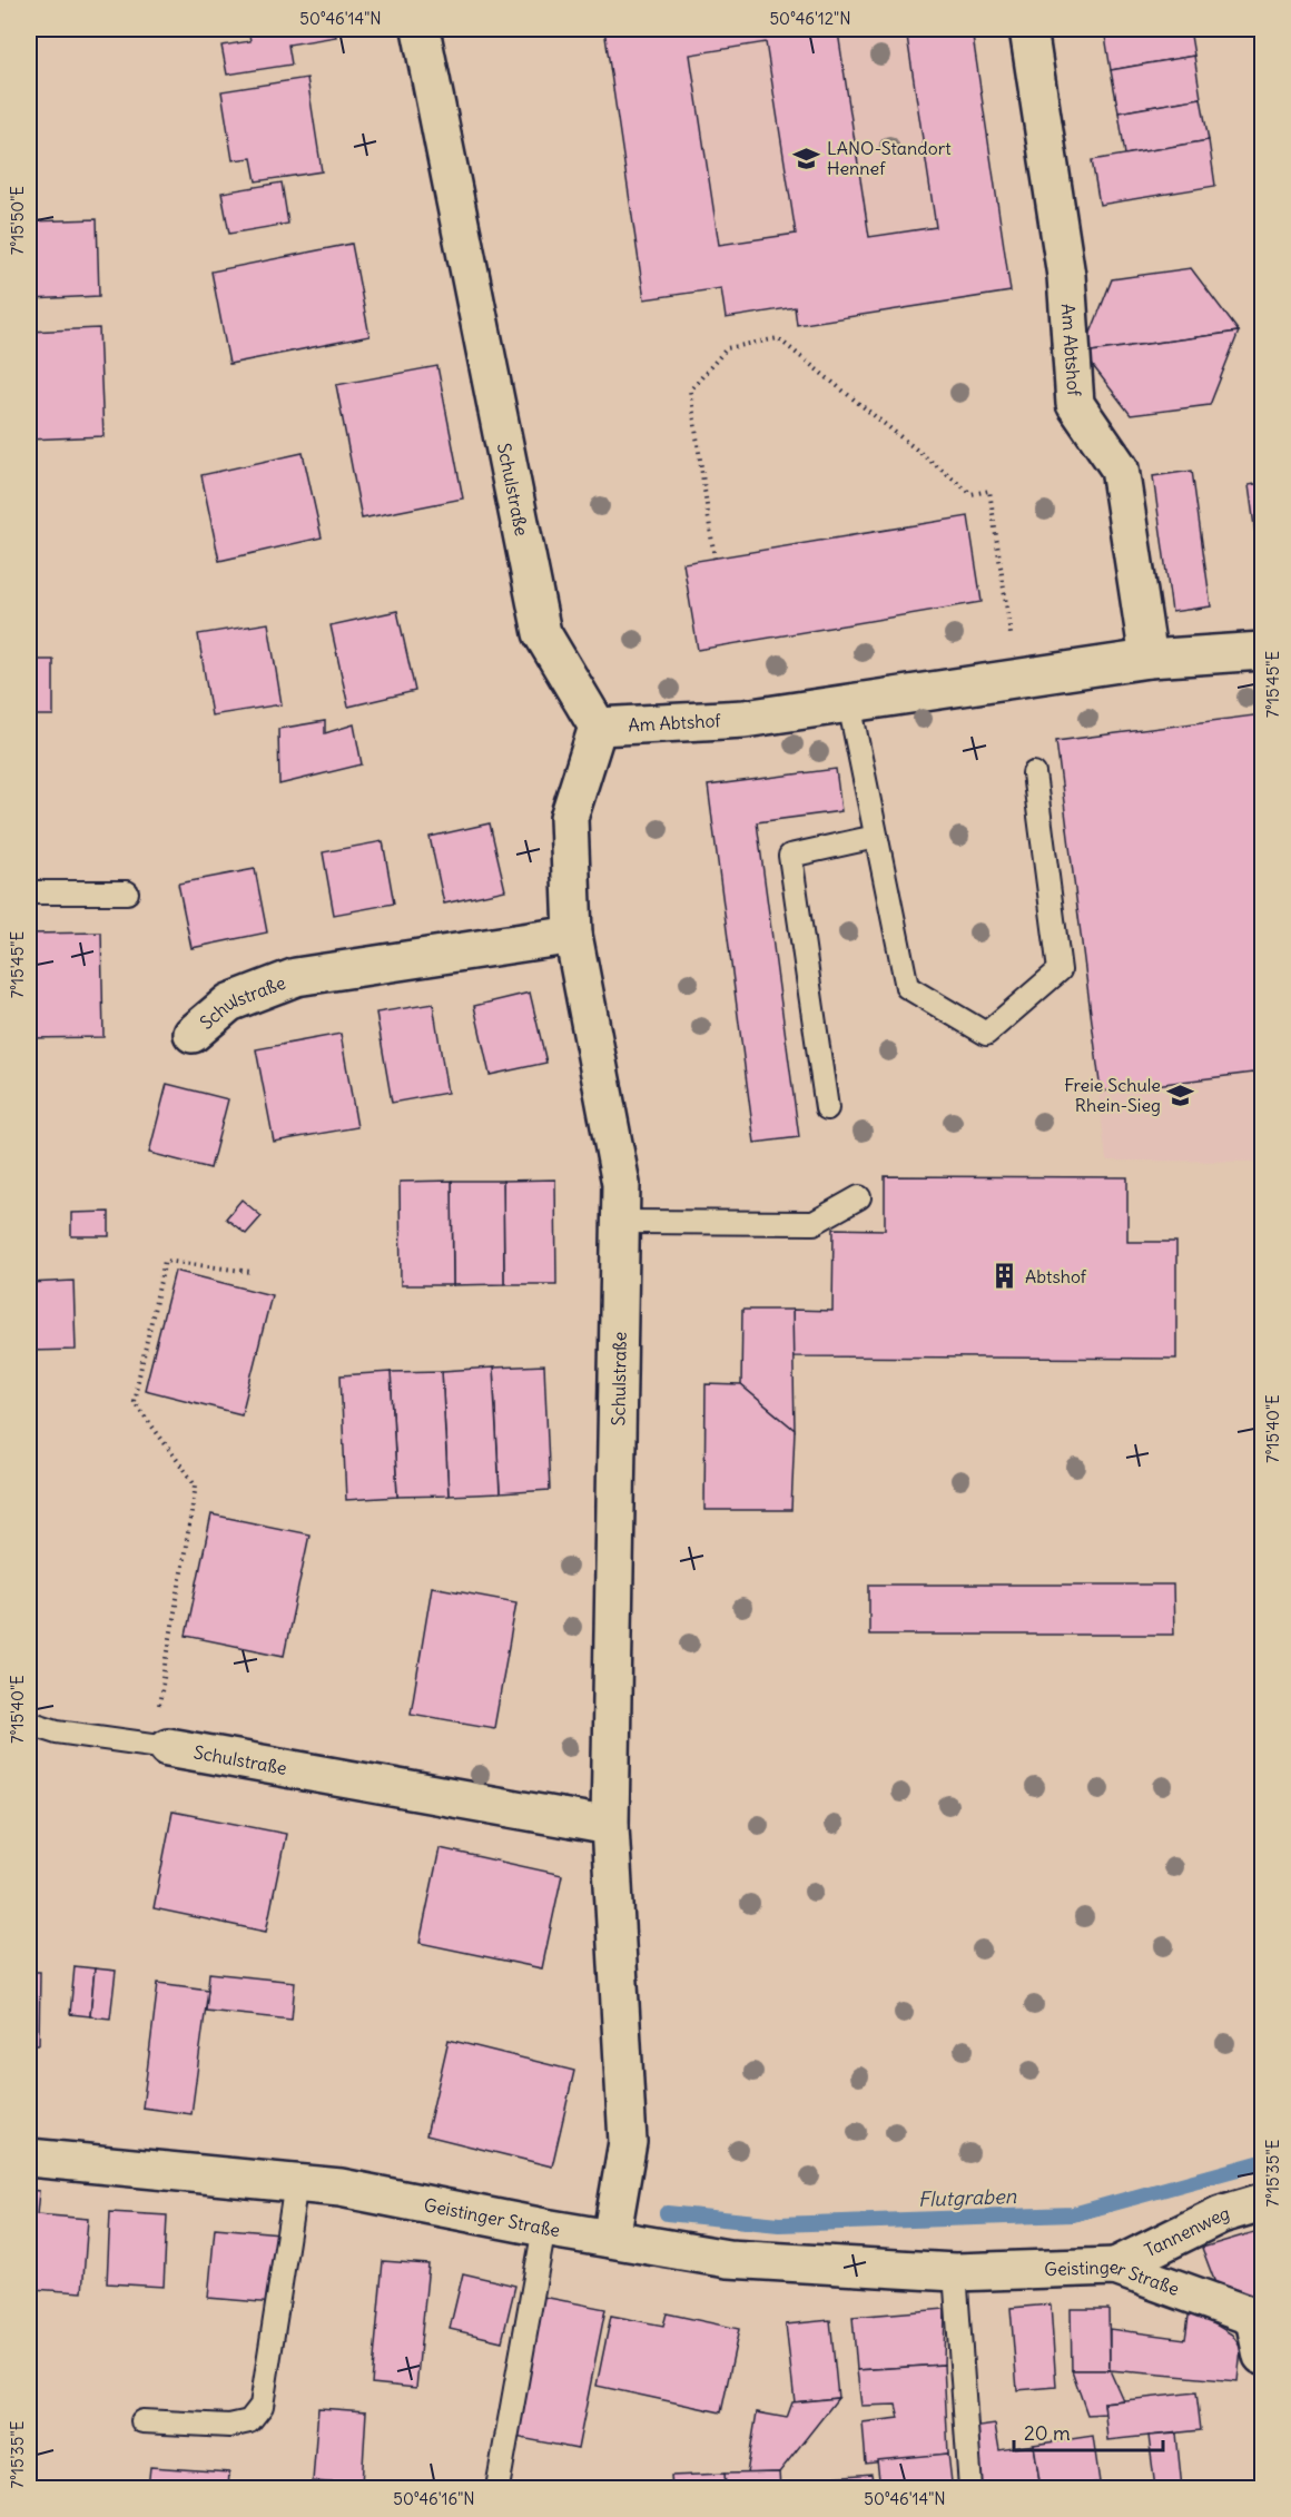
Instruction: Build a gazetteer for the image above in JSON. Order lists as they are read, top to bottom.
{
  "streets": {
    "street": [
      "Am Abtshof",
      "Schulstraße",
      "Geistinger Straße",
      "Tannenweg"
    ]
  },
  "crossings": [
    ["Am Abtshof", "Schulstraße"],
    ["Schulstraße", "Geistinger Straße"],
    ["Geistinger Straße", "Tannenweg"]
  ],
  "water": ["Flutgraben"],
  "places": {
    "school or university": ["LANO-Standort Hennef", "Freie Schule Rhein-Sieg"],
    "building": ["Abtshof"]
  },
  "scale_bar": "20 m",
  "coordinates": [
    "50°46'14\"N",
    "50°46'12\"N",
    "7°15'50\"E",
    "7°15'45\"E",
    "7°15'40\"E",
    "7°15'35\"E",
    "50°46'16\"N"
  ]
}
